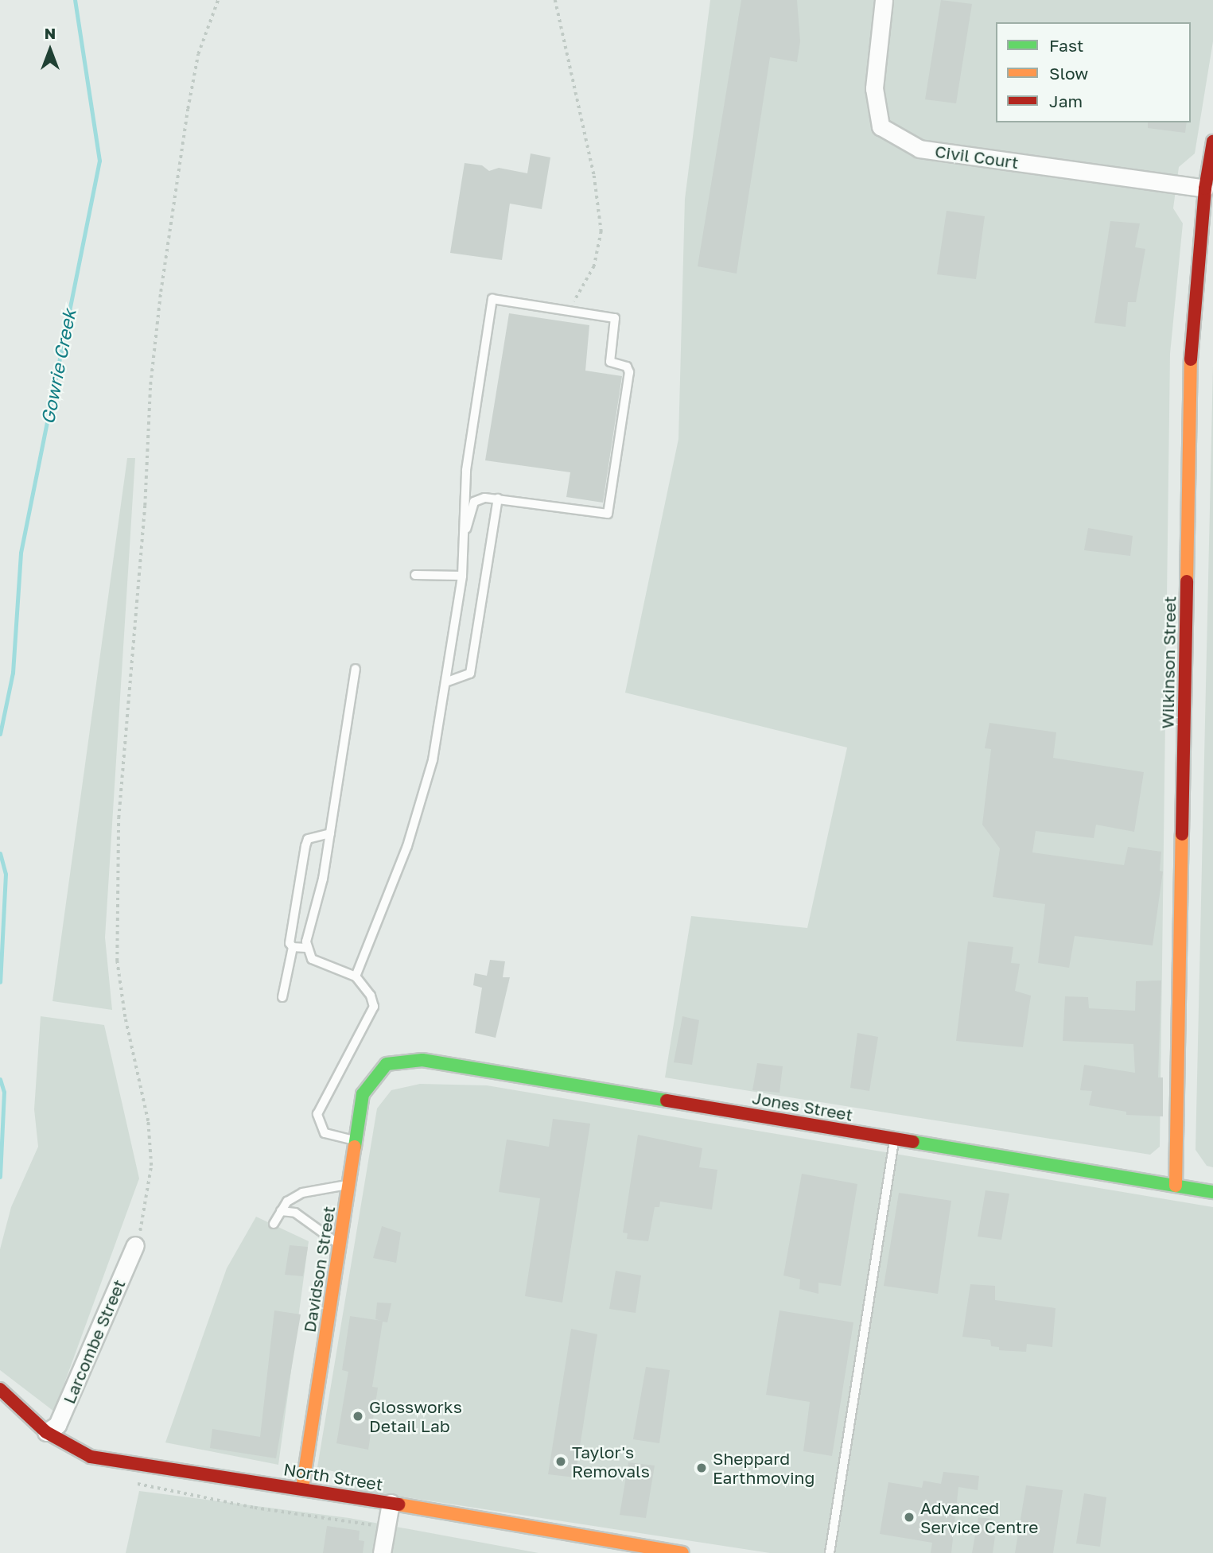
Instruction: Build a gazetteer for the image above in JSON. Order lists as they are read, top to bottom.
{
  "streets": {
    "street": [
      "Civil Court",
      "Wilkinson Street",
      "Jones Street",
      "Davidson Street",
      "Larcombe Street",
      "North Street"
    ]
  },
  "crossings": [
    ["Civil Court", "Wilkinson Street"],
    ["Wilkinson Street", "Jones Street"],
    ["Jones Street", "Davidson Street"],
    ["Davidson Street", "North Street"],
    ["Larcombe Street", "North Street"]
  ],
  "water": ["Gowrie Creek"],
  "places": [
    "Glossworks Detail Lab",
    "Taylor's Removals",
    "Sheppard Earthmoving",
    "Advanced Service Centre"
  ],
  "legend": ["Fast", "Slow", "Jam"],
  "north": "top"
}
